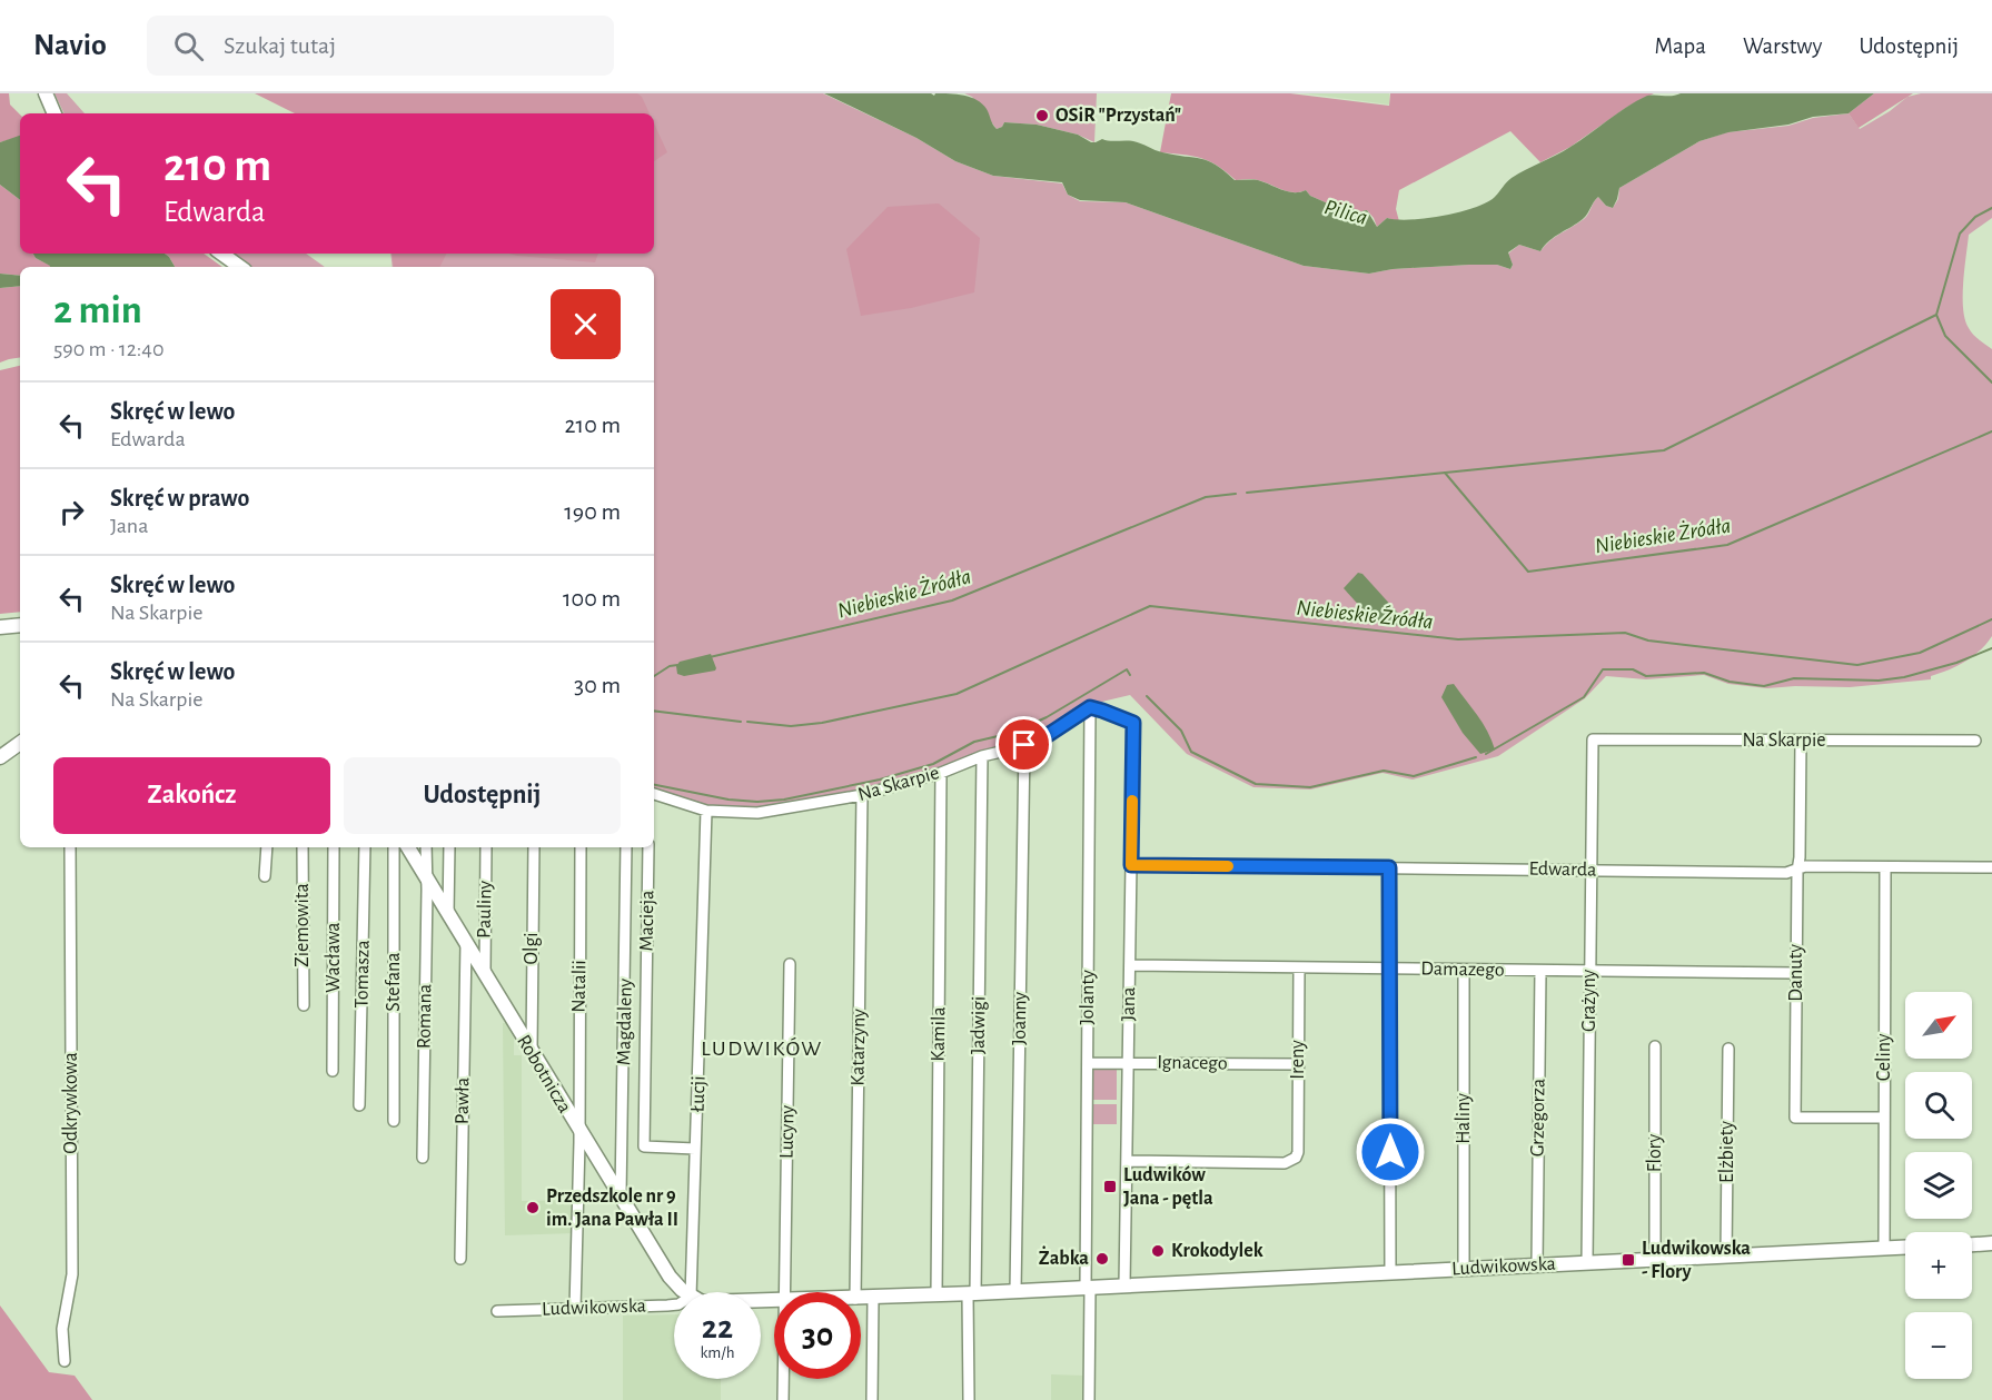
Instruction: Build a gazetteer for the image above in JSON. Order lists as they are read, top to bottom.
{
  "streets": {
    "street": [
      "Na Skarpie",
      "Edwarda",
      "Pauliny",
      "Macieja",
      "Ziemowita",
      "Olgi",
      "Wacława",
      "Damazego",
      "Danuty",
      "Tomasza",
      "Stefana",
      "Natalii",
      "Jolanty",
      "Grażyny",
      "Jana",
      "Romana",
      "Joanny",
      "Magdaleny",
      "Jadwigi",
      "Kamila",
      "Katarzyny",
      "Celiny",
      "Ireny",
      "Ignacego",
      "Robotnicza",
      "Łucji",
      "Pawła",
      "Odkrywkowa",
      "Grzegorza",
      "Haliny",
      "Lucyny",
      "Elżbiety",
      "Flory",
      "Ludwikowska"
    ]
  },
  "crossings": [
    ["Na Skarpie", "Danuty"],
    ["Na Skarpie", "Jolanty"],
    ["Na Skarpie", "Grażyny"],
    ["Na Skarpie", "Jana"],
    ["Na Skarpie", "Joanny"],
    ["Na Skarpie", "Jadwigi"],
    ["Na Skarpie", "Kamila"],
    ["Na Skarpie", "Katarzyny"],
    ["Na Skarpie", "Łucji"],
    ["Edwarda", "Danuty"],
    ["Edwarda", "Grażyny"],
    ["Edwarda", "Jana"],
    ["Edwarda", "Celiny"],
    ["Pauliny", "Robotnicza"],
    ["Macieja", "Łucji"],
    ["Olgi", "Robotnicza"],
    ["Damazego", "Danuty"],
    ["Damazego", "Grażyny"],
    ["Damazego", "Jana"],
    ["Damazego", "Ireny"],
    ["Damazego", "Grzegorza"],
    ["Damazego", "Haliny"],
    ["Danuty", "Celiny"],
    ["Natalii", "Robotnicza"],
    ["Natalii", "Ludwikowska"],
    ["Jolanty", "Jana"],
    ["Jolanty", "Ignacego"],
    ["Jolanty", "Ludwikowska"],
    ["Grażyny", "Ludwikowska"],
    ["Jana", "Ireny"],
    ["Jana", "Ignacego"],
    ["Jana", "Ludwikowska"],
    ["Romana", "Robotnicza"],
    ["Joanny", "Ludwikowska"],
    ["Magdaleny", "Robotnicza"],
    ["Jadwigi", "Ludwikowska"],
    ["Kamila", "Ludwikowska"],
    ["Celiny", "Ludwikowska"],
    ["Ireny", "Ignacego"],
    ["Robotnicza", "Pawła"],
    ["Grzegorza", "Ludwikowska"],
    ["Haliny", "Ludwikowska"],
    ["Elżbiety", "Ludwikowska"],
    ["Flory", "Ludwikowska"]
  ],
  "districts": ["LUDWIKÓW"],
  "water": ["Pilica", "Niebieskie Żródła", "Niebieskie Źródła"],
  "places": {
    "other": [
      "OSiR \"Przystań\"",
      "Przedszkole nr 9 im. Jana Pawła II",
      "Krokodylek",
      "Żabka"
    ],
    "transit": ["Ludwików Jana - pętla", "Ludwikowska - Flory"]
  },
  "north": "top right",
  "page": {
    "header": "Navio",
    "search": "Szukaj tutaj",
    "nav": ["Mapa", "Warstwy", "Udostępnij"],
    "turn": ["210 m", "Edwarda"],
    "heading": ["2 min", "590 m · 12:40"],
    "list": [
      {
        "name": "Skręć w lewo",
        "note": "Edwarda",
        "value": "210 m"
      },
      {
        "name": "Skręć w prawo",
        "note": "Jana",
        "value": "190 m"
      },
      {
        "name": "Skręć w lewo",
        "note": "Na Skarpie",
        "value": "100 m"
      },
      {
        "name": "Skręć w lewo",
        "note": "Na Skarpie",
        "value": "30 m"
      }
    ],
    "buttons": ["Zakończ", "Udostępnij"],
    "map_buttons": ["+", "−"],
    "speed": "22 km/h",
    "limit": "30"
  }
}
